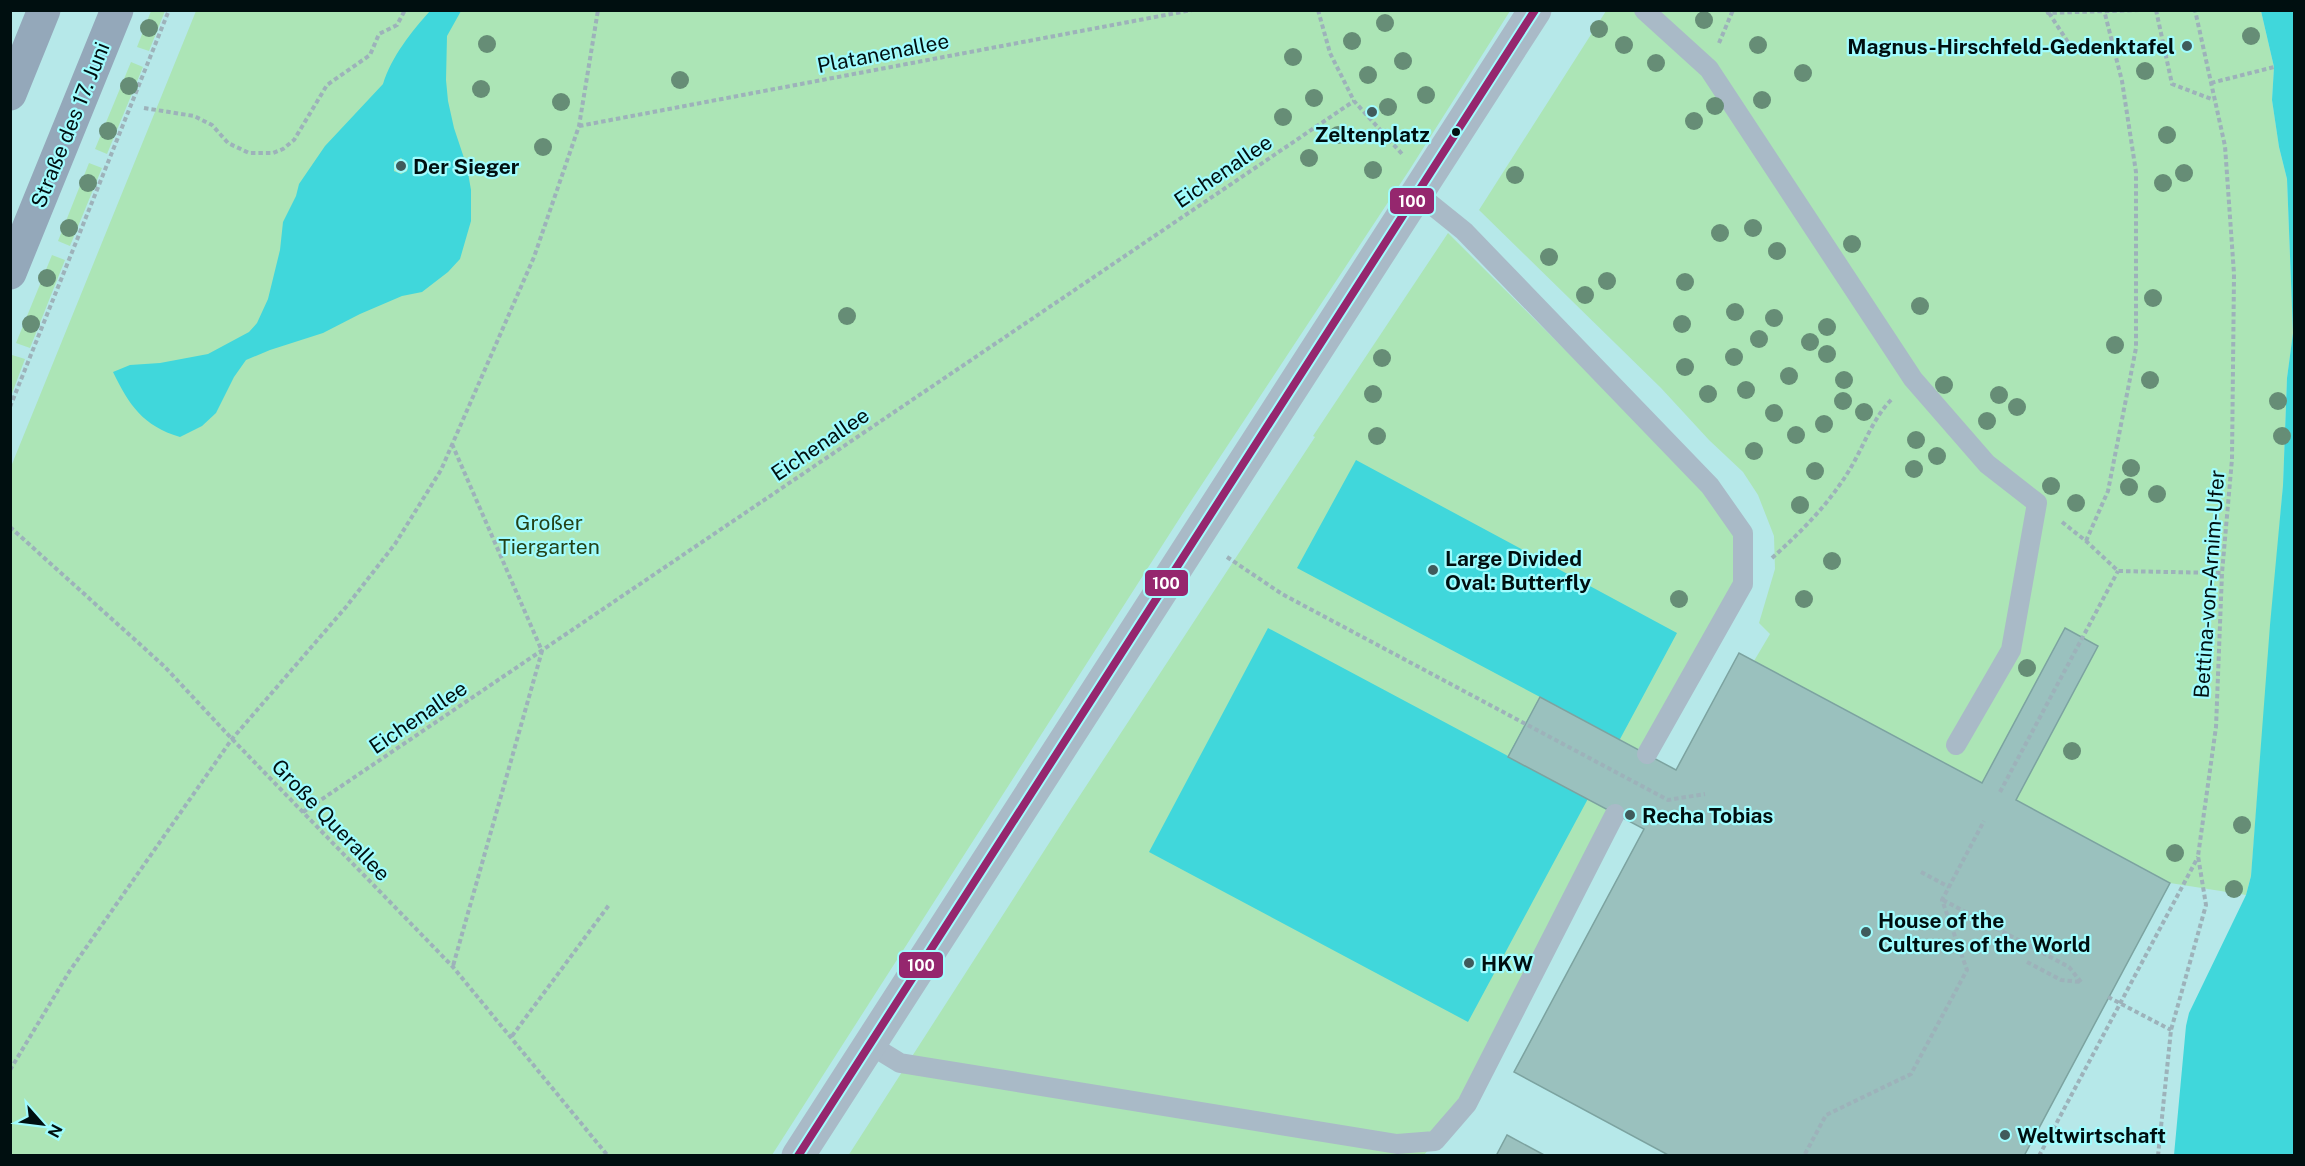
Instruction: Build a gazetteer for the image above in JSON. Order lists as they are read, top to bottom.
{
  "streets": {
    "main road": ["Straße des 17. Juni"],
    "path": [
      "Platanenallee",
      "Eichenallee",
      "Bettina-von-Arnim-Ufer",
      "Große Querallee"
    ]
  },
  "crossings": [
    ["Eichenallee", "Große Querallee"]
  ],
  "parks": ["Großer Tiergarten"],
  "places": [
    "Magnus-Hirschfeld-Gedenktafel",
    "Zeltenplatz",
    "Der Sieger",
    "Large Divided Oval: Butterfly",
    "Recha Tobias",
    "House of the Cultures of the World",
    "HKW",
    "Weltwirtschaft"
  ],
  "lines": ["transit line 100"],
  "north": "bottom right"
}
